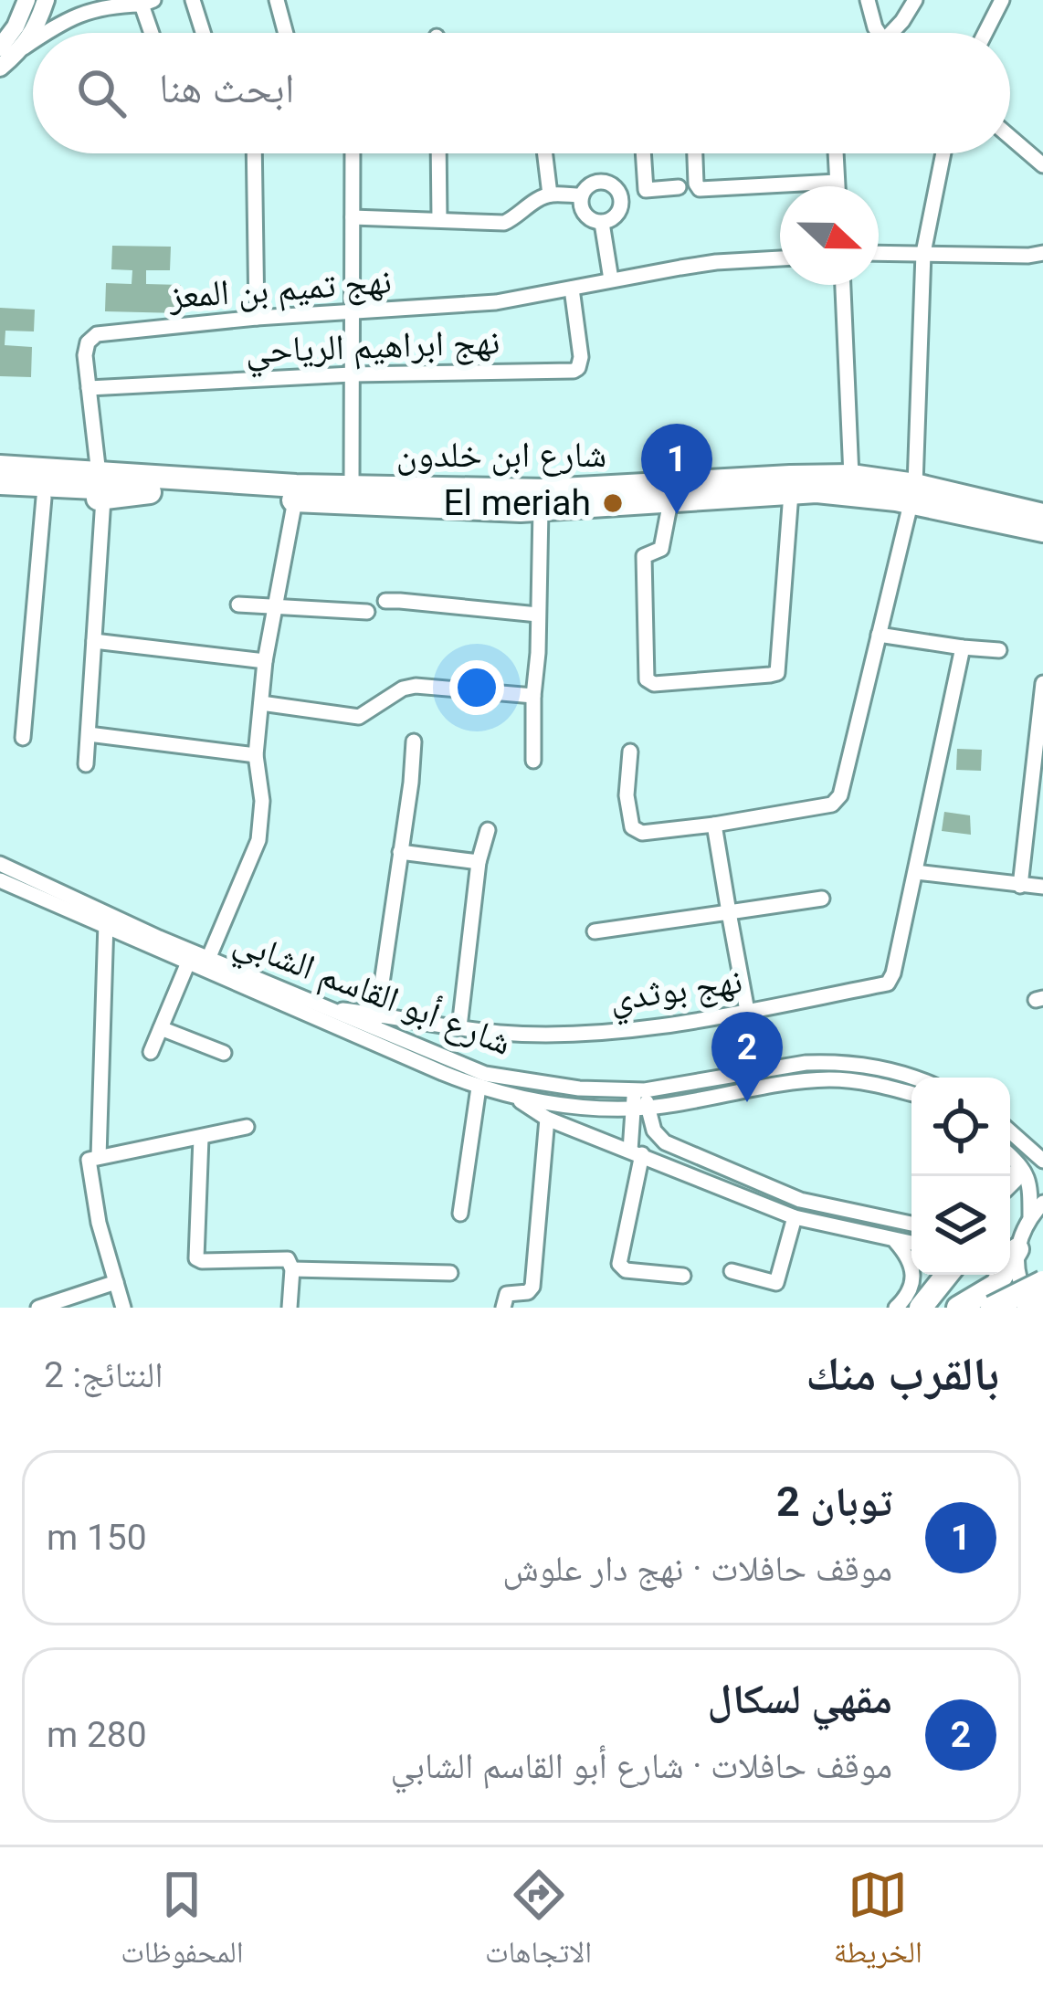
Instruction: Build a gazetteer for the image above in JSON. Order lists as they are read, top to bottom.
{
  "streets": {
    "highway": ["شارع ابن خلدون"],
    "street": [
      "نهج تميم بن المعز",
      "نهج ابراهيم الرياحي",
      "نهج بوثدي",
      "شارع أبو القاسم الشابي"
    ]
  },
  "crossings": [
    ["نهج تميم بن المعز", "نهج ابراهيم الرياحي"],
    ["نهج تميم بن المعز", "شارع ابن خلدون"],
    ["نهج بوثدي", "شارع أبو القاسم الشابي"]
  ],
  "places": ["El meriah"],
  "north": "right",
  "page": {
    "search": "ابحث هنا",
    "pins": ["1", "2"],
    "heading": ["بالقرب منك", "النتائج: 2"],
    "list": [
      {
        "mark": "1",
        "name": "توبان 2",
        "note": "موقف حافلات · نهج دار علوش",
        "value": "150 m"
      },
      {
        "mark": "2",
        "name": "مقهي لسكال",
        "note": "موقف حافلات · شارع أبو القاسم الشابي",
        "value": "280 m"
      }
    ],
    "nav": ["الخريطة", "الاتجاهات", "المحفوظات"]
  }
}
